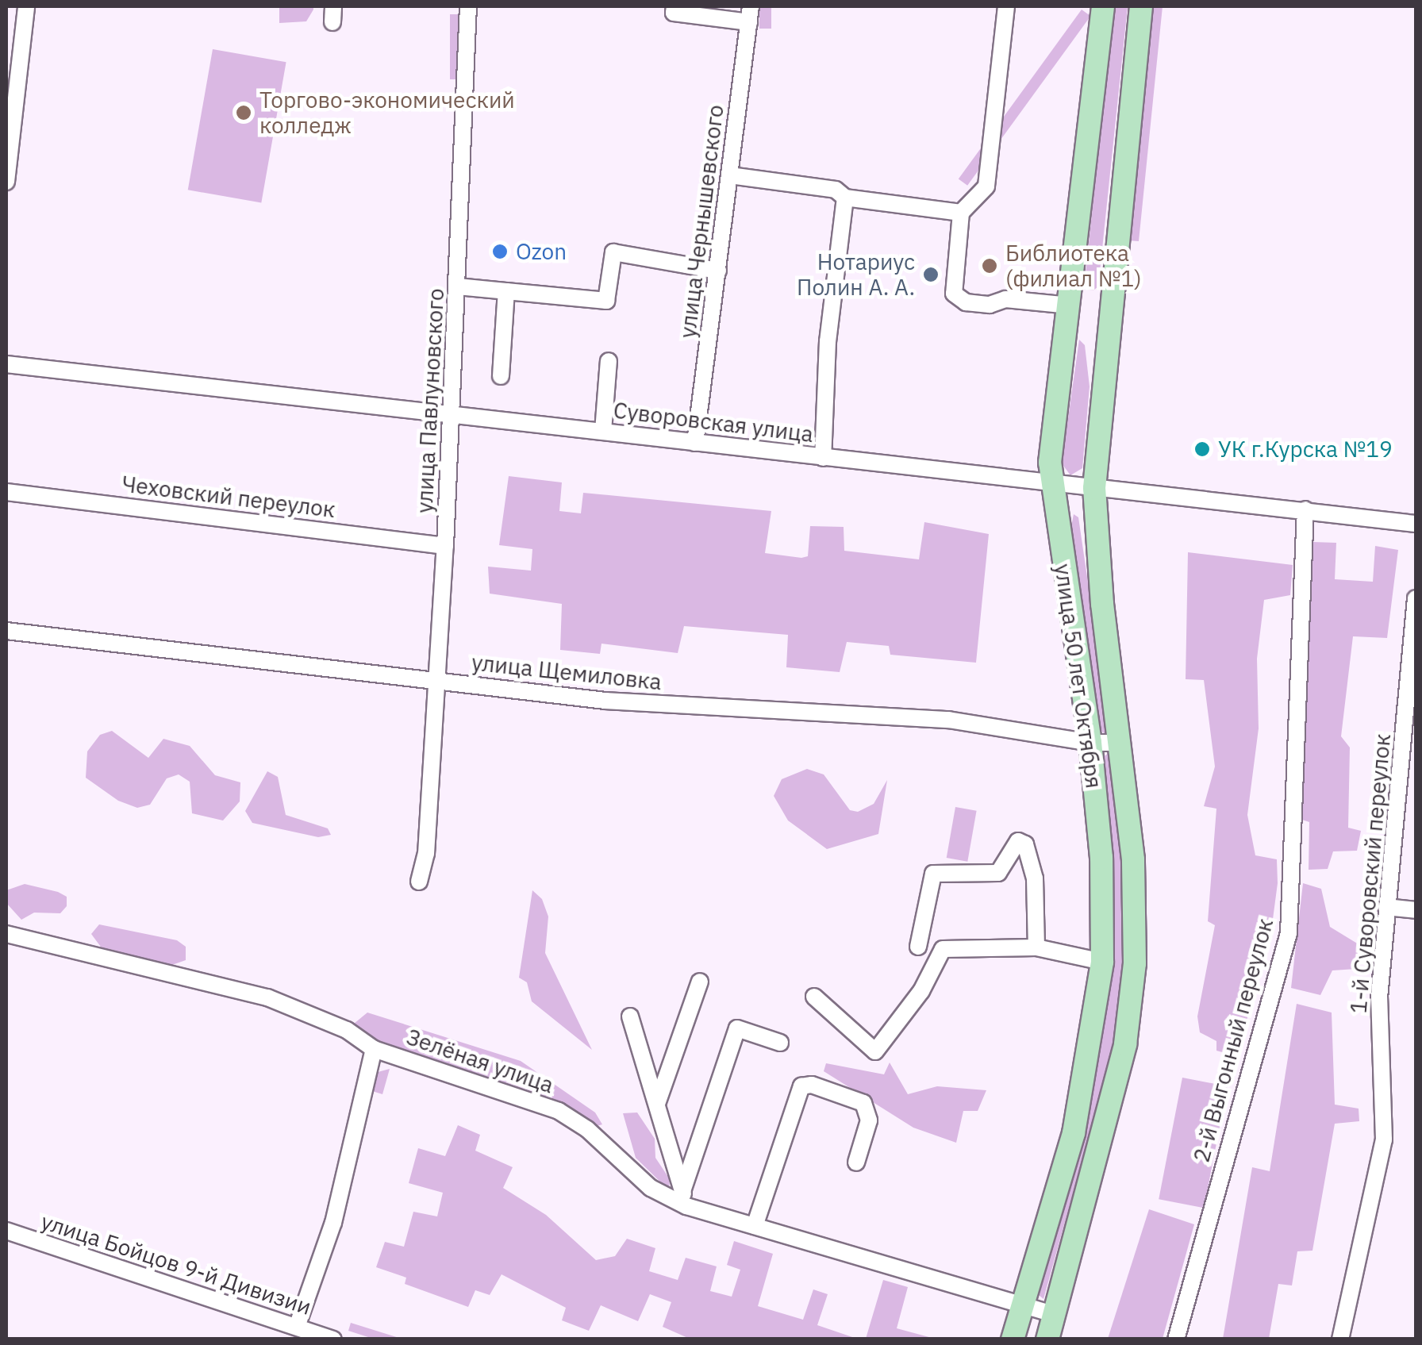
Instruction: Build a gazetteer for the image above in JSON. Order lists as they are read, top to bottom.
{
  "streets": {
    "main road": ["улица 50 лет Октября"],
    "street": [
      "улица Чернышевского",
      "улица Павлуновского",
      "Суворовская улица",
      "Чеховский переулок",
      "улица Щемиловка",
      "1-й Суворовский переулок",
      "2-й Выгонный переулок",
      "Зелёная улица",
      "улица Бойцов 9-й Дивизии"
    ]
  },
  "crossings": [
    ["улица Чернышевского", "Суворовская улица"],
    ["улица Павлуновского", "Суворовская улица"],
    ["улица Павлуновского", "Чеховский переулок"],
    ["улица Павлуновского", "улица Щемиловка"],
    ["Суворовская улица", "улица 50 лет Октября"],
    ["Суворовская улица", "2-й Выгонный переулок"],
    ["улица Щемиловка", "улица 50 лет Октября"],
    ["улица 50 лет Октября", "Зелёная улица"]
  ],
  "places": [
    "Торгово-экономический колледж",
    "Ozon",
    "Библиотека (филиал №1)",
    "Нотариус Полин А. А.",
    "УК г.Курска №19"
  ]
}
